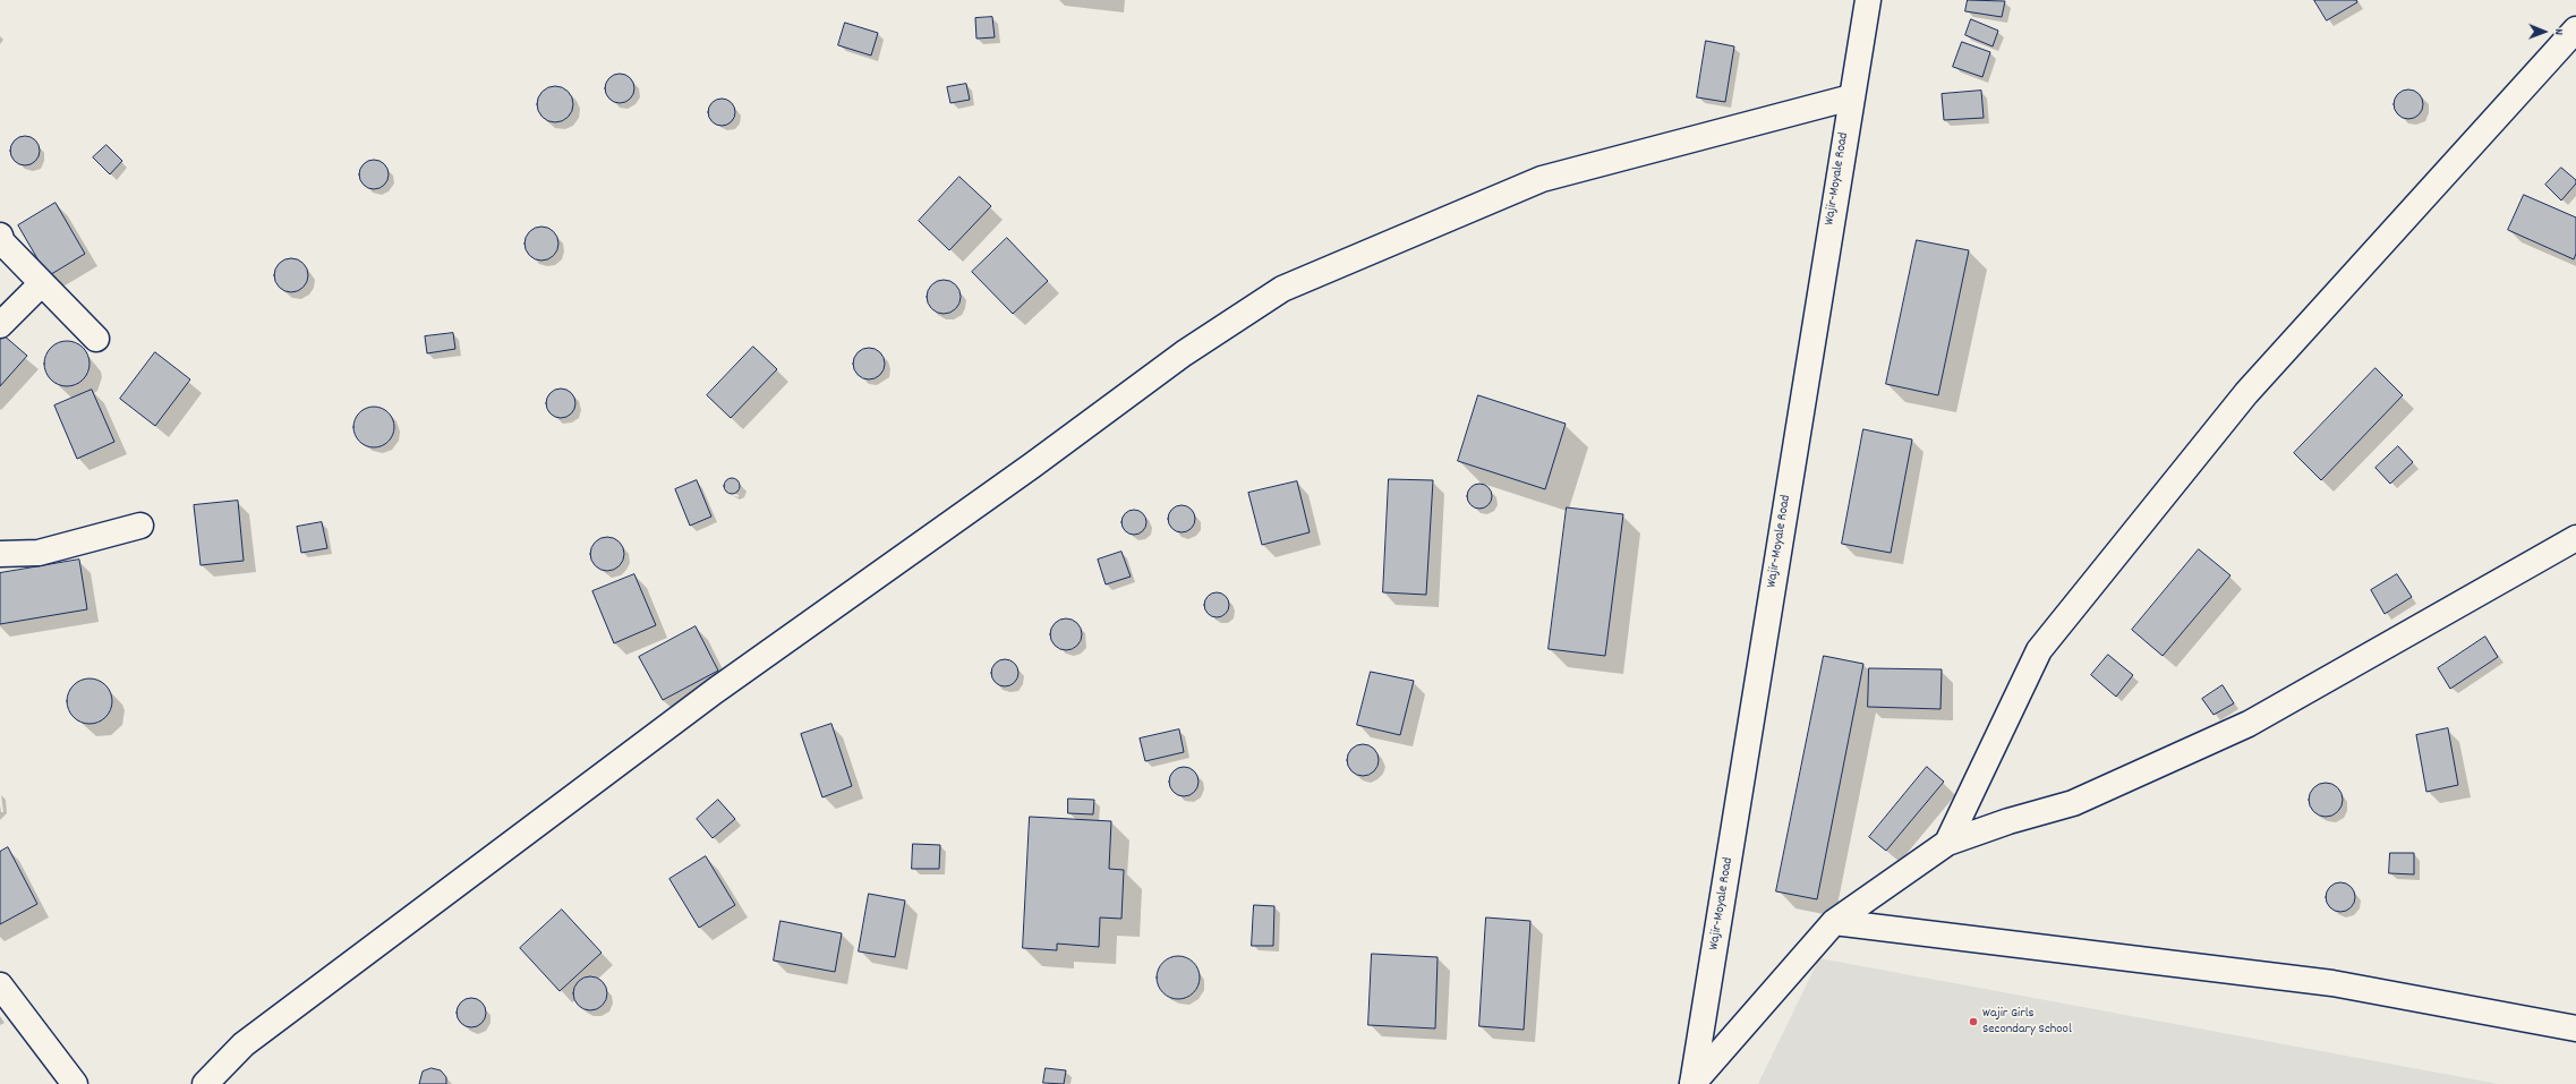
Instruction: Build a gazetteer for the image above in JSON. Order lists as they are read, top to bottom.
{
  "streets": {
    "street": ["Wajir-Moyale Road"]
  },
  "places": ["Wajir Girls Secondary School"],
  "north": "right"
}
